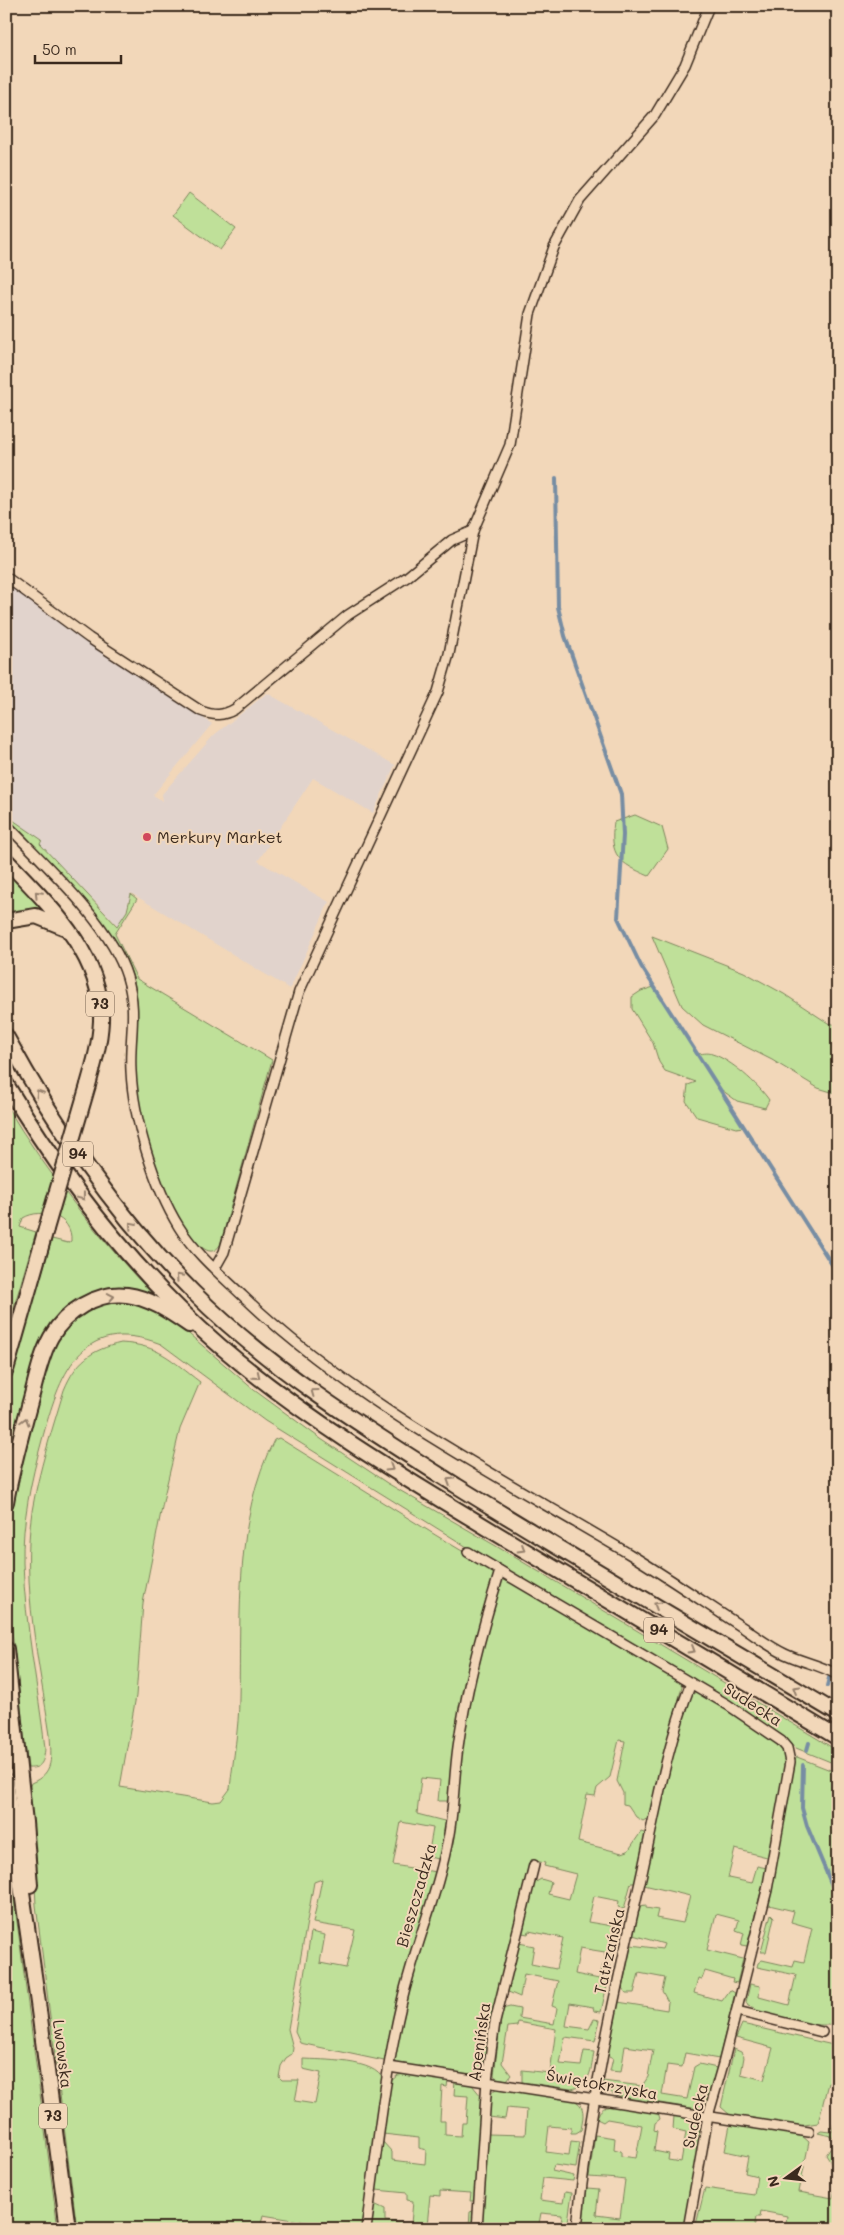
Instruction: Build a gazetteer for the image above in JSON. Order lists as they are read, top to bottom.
{
  "streets": {
    "main road": ["73", "94", "Lwowska"],
    "street": [
      "Sudecka",
      "Bieszczadzka",
      "Tatrzańska",
      "Apenińska",
      "Świętokrzyska"
    ]
  },
  "crossings": [
    ["Sudecka", "Bieszczadzka"],
    ["Sudecka", "Tatrzańska"],
    ["Sudecka", "Świętokrzyska"],
    ["Bieszczadzka", "Świętokrzyska"],
    ["Tatrzańska", "Świętokrzyska"],
    ["Apenińska", "Świętokrzyska"]
  ],
  "places": ["Merkury Market"],
  "scale_bar": "50 m",
  "north": "left"
}
